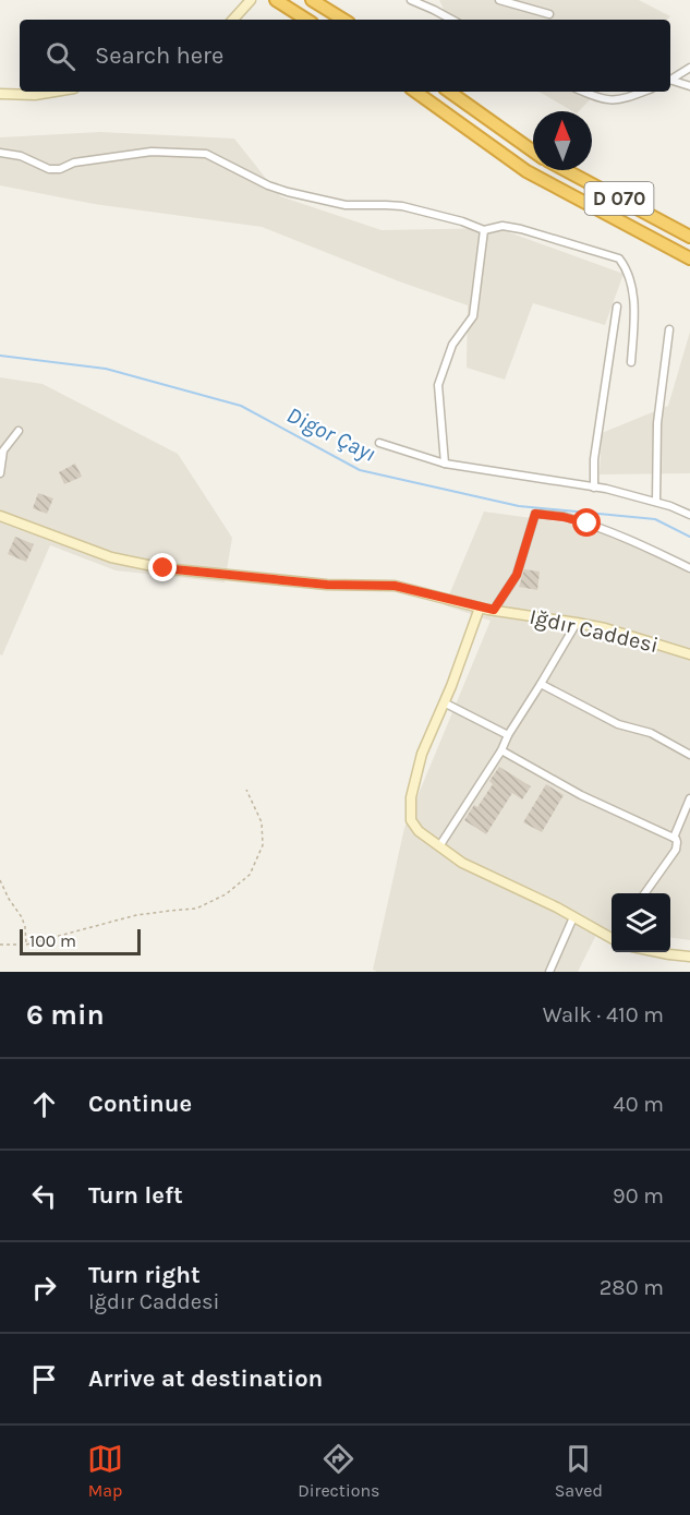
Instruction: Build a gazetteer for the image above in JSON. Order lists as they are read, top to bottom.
{
  "streets": {
    "highway": ["D 070"],
    "street": ["Iğdır Caddesi"]
  },
  "water": ["Digor Çayı"],
  "scale_bar": "100 m",
  "north": "top",
  "page": {
    "search": "Search here",
    "scale": "100 m",
    "heading": ["6 min", "Walk · 410 m"],
    "list": [
      ["Continue", "40 m"],
      ["Turn left", "90 m"],
      ["Turn right", "Iğdır Caddesi", "280 m"],
      "Arrive at destination"
    ],
    "nav": ["Map", "Directions", "Saved"]
  }
}
